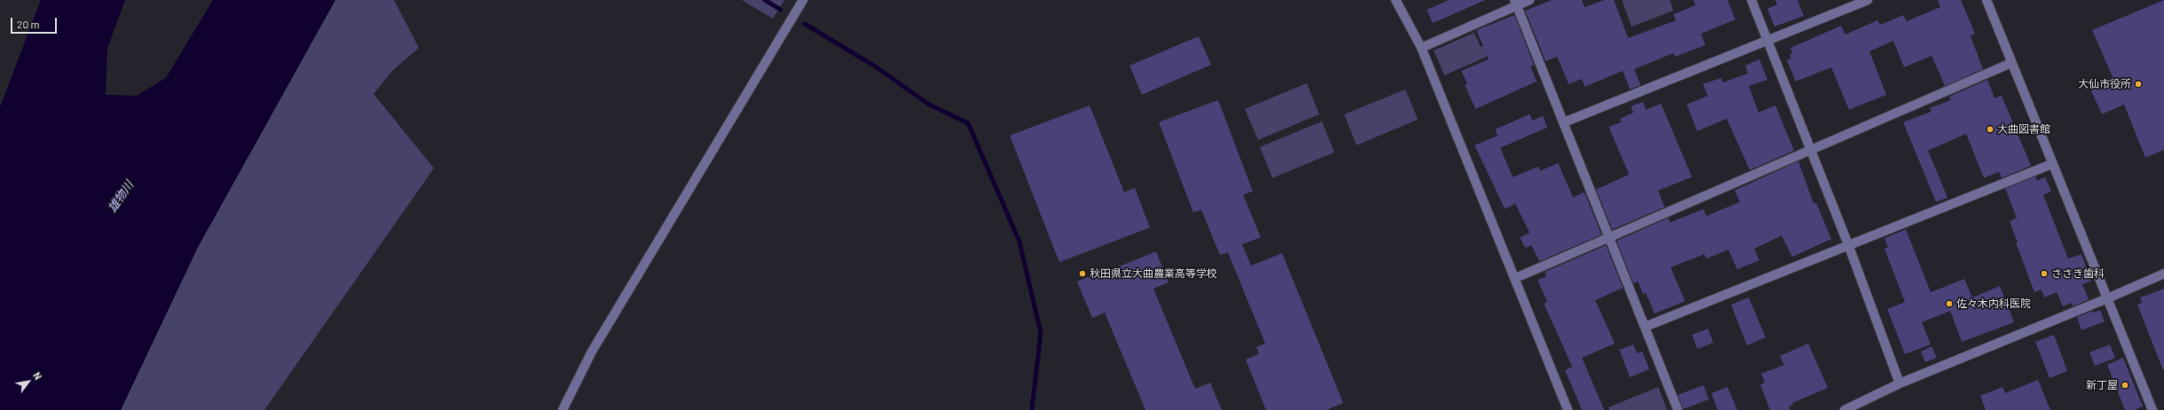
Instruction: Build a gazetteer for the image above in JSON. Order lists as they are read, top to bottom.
{
  "water": ["雄物川"],
  "places": [
    "大仙市役所",
    "大曲図書館",
    "秋田県立大曲農業高等学校",
    "ささき歯科",
    "佐々木内科医院",
    "新丁屋"
  ],
  "scale_bar": "20 m",
  "north": "top right"
}
